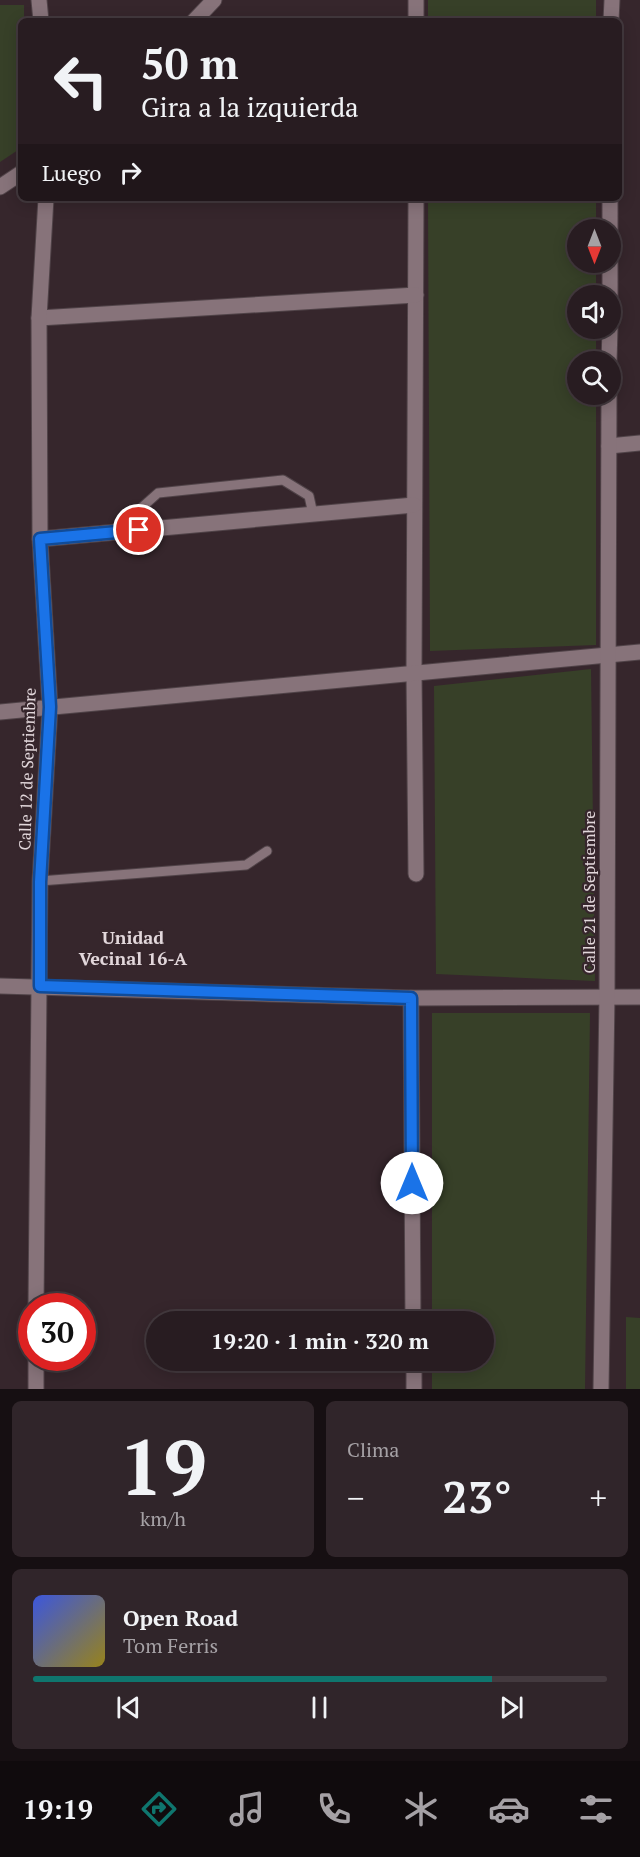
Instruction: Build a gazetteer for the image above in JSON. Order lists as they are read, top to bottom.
{
  "streets": {
    "street": ["Calle 12 de Septiembre", "Calle 21 de Septiembre"]
  },
  "districts": ["Unidad Vecinal 16-A"],
  "north": "bottom",
  "page": {
    "turn": ["50 m", "Gira a la izquierda"],
    "then": "Luego",
    "limit": "30",
    "trip": "19:20 · 1 min · 320 m",
    "tile": [
      ["19", "km/h"],
      "Clima"
    ],
    "heat": ["−", "23°", "+"],
    "song": ["Open Road", "Tom Ferris"],
    "tabs": "19:19"
  }
}
